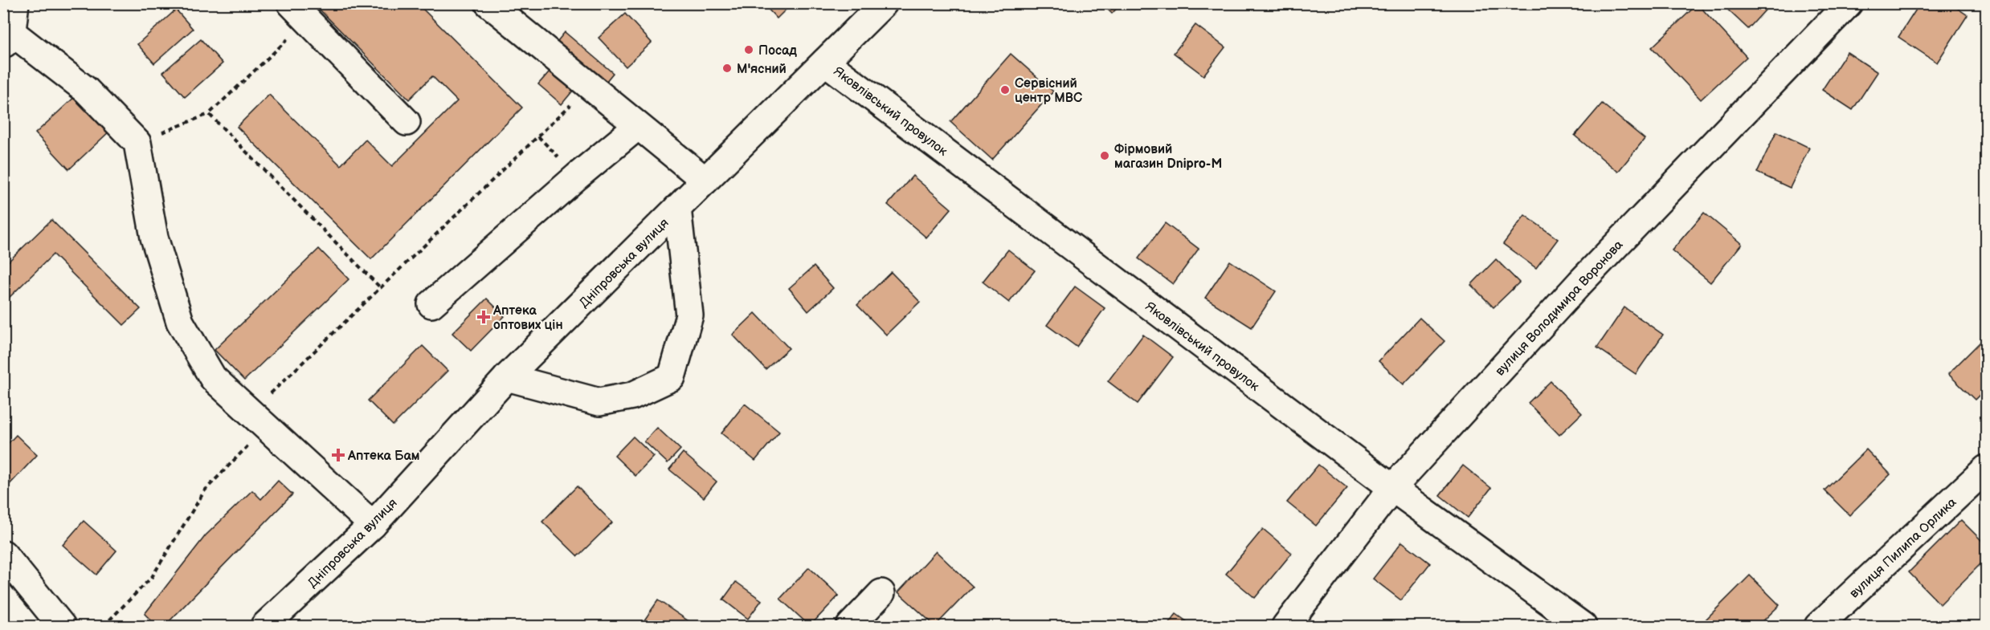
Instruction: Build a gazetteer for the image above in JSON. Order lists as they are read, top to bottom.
{
  "streets": {
    "main road": [
      "Яковлівський провулок",
      "Дніпровська вулиця",
      "вулиця Володимира Воронова",
      "вулиця Пилипа Орлика"
    ]
  },
  "crossings": [
    ["Яковлівський провулок", "Дніпровська вулиця"],
    ["Яковлівський провулок", "вулиця Володимира Воронова"]
  ],
  "places": {
    "other": [
      "Посад",
      "М'ясний",
      "Сервісний центр МВС",
      "Фірмовий магазин Dnipro-M"
    ],
    "health": ["Аптека оптових цін", "Аптека Бам"]
  }
}
